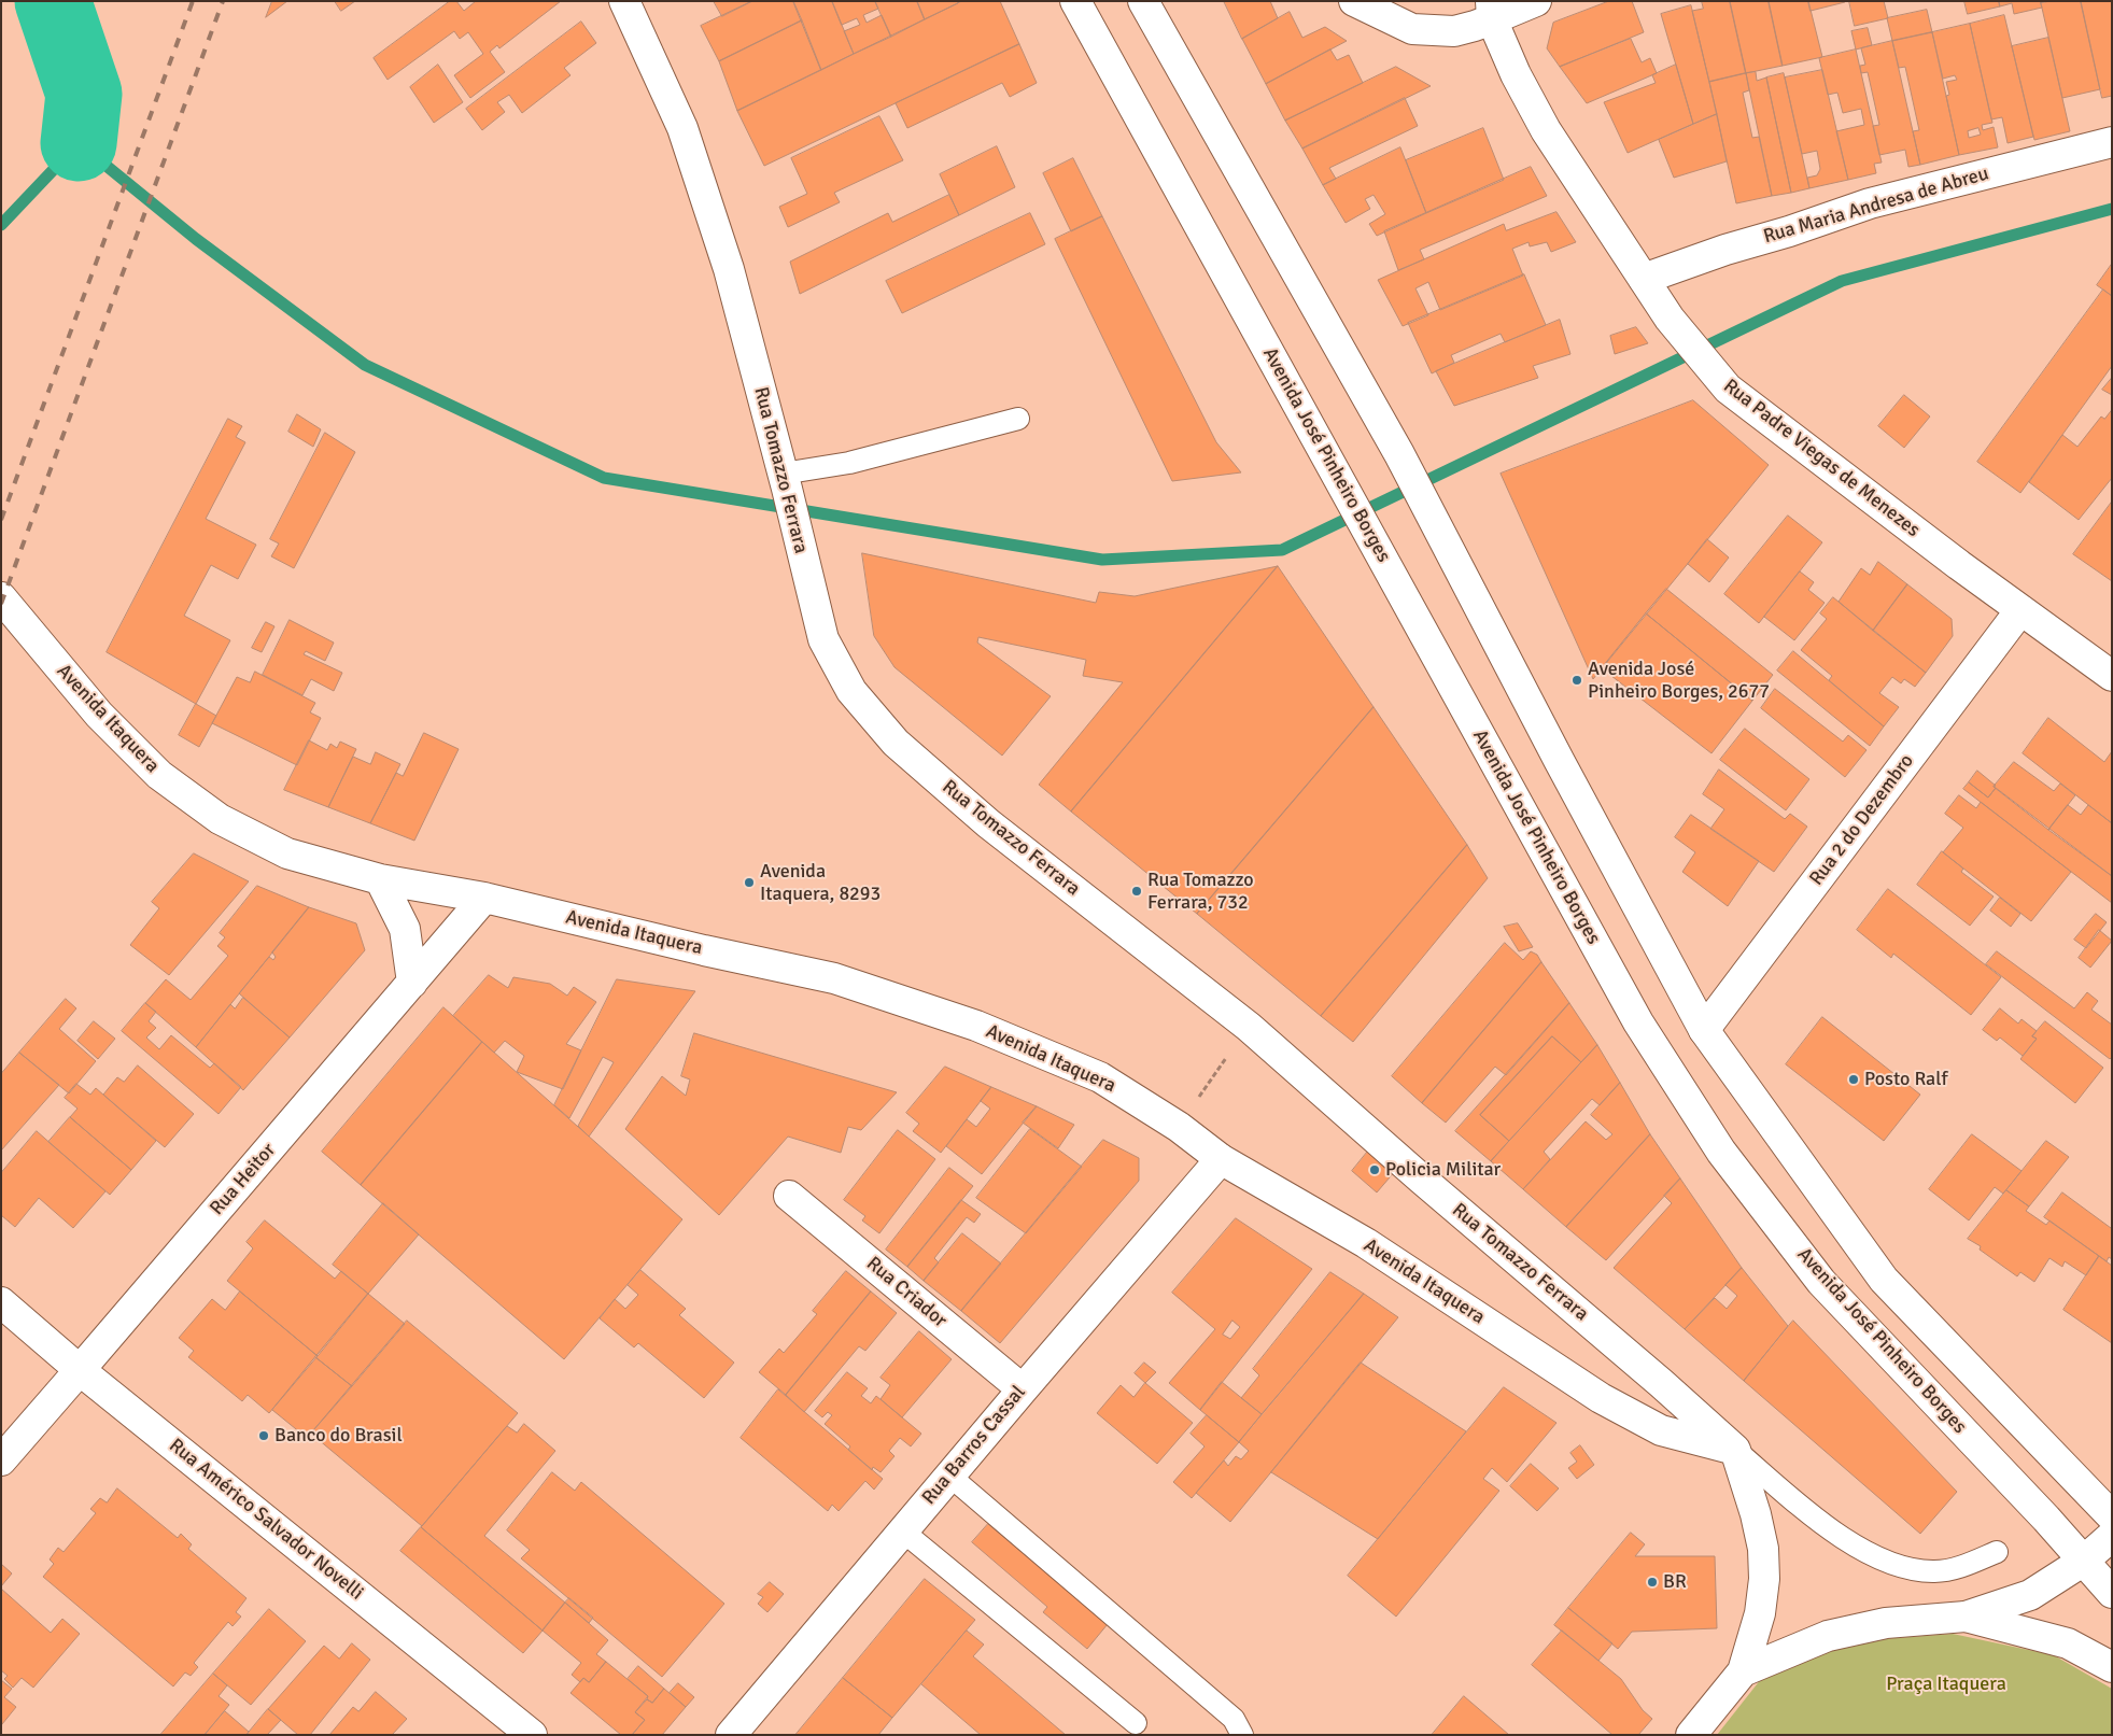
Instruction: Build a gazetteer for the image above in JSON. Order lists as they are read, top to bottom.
{
  "streets": {
    "main road": [
      "Rua Maria Andresa de Abreu",
      "Avenida José Pinheiro Borges",
      "Rua Padre Viegas de Menezes",
      "Rua Tomazzo Ferrara",
      "Avenida Itaquera",
      "Rua 2 do Dezembro",
      "Rua Heitor",
      "Rua Criador",
      "Rua Barros Cassal",
      "Rua Américo Salvador Novelli"
    ]
  },
  "crossings": [
    ["Rua Maria Andresa de Abreu", "Rua Padre Viegas de Menezes"],
    ["Rua Padre Viegas de Menezes", "Rua 2 do Dezembro"],
    ["Rua Tomazzo Ferrara", "Avenida Itaquera"],
    ["Avenida Itaquera", "Rua Heitor"],
    ["Avenida Itaquera", "Rua Barros Cassal"],
    ["Rua Heitor", "Rua Américo Salvador Novelli"],
    ["Rua Criador", "Rua Barros Cassal"]
  ],
  "parks": ["Praça Itaquera"],
  "places": [
    "Avenida José Pinheiro Borges, 2677",
    "Avenida Itaquera, 8293",
    "Rua Tomazzo Ferrara, 732",
    "Posto Ralf",
    "Policia Militar",
    "Banco do Brasil",
    "BR"
  ]
}
